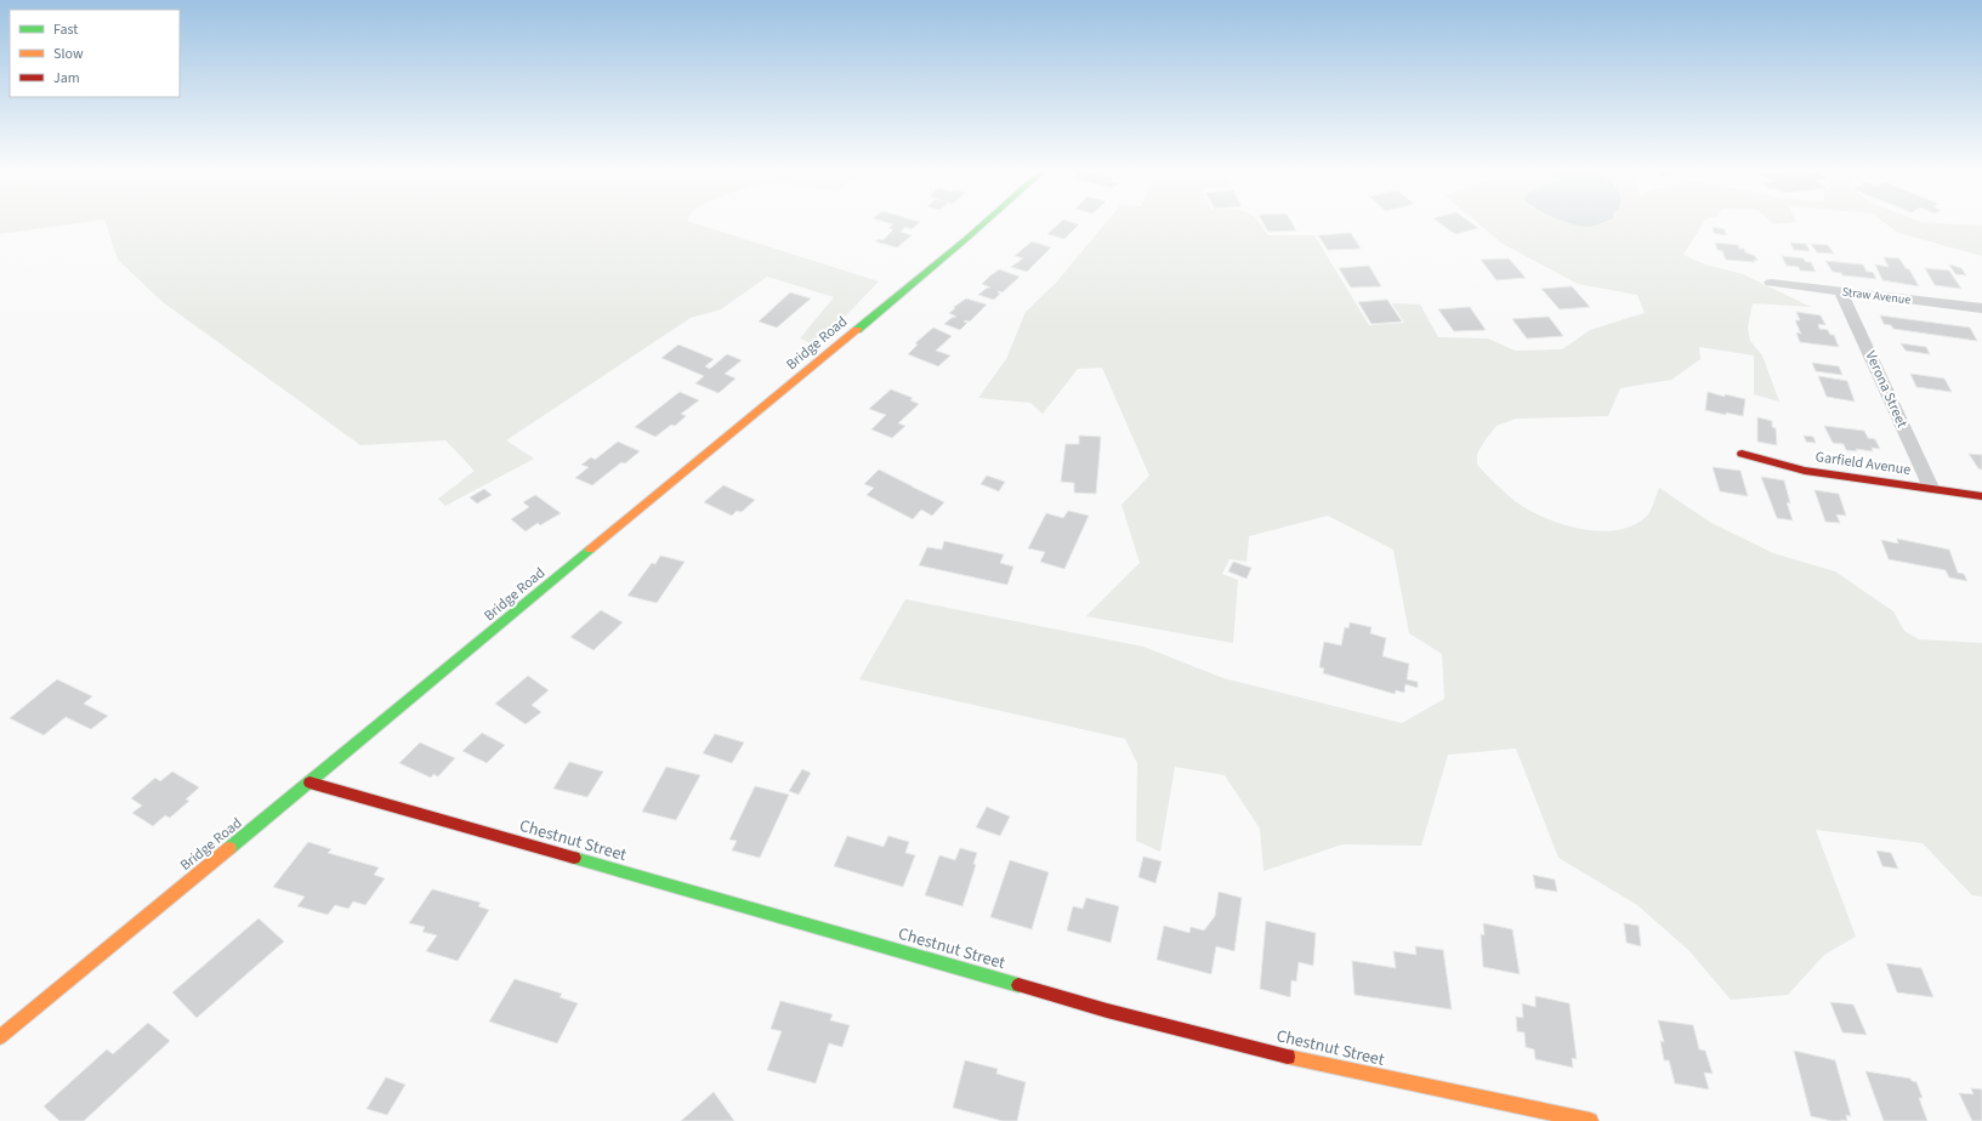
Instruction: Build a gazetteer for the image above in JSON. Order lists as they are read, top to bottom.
{
  "streets": {
    "main road": ["Bridge Road", "Garfield Avenue", "Chestnut Street"],
    "street": ["Straw Avenue", "Verona Street"]
  },
  "crossings": [
    ["Straw Avenue", "Verona Street"],
    ["Bridge Road", "Chestnut Street"],
    ["Verona Street", "Garfield Avenue"]
  ],
  "legend": ["Fast", "Slow", "Jam"]
}
